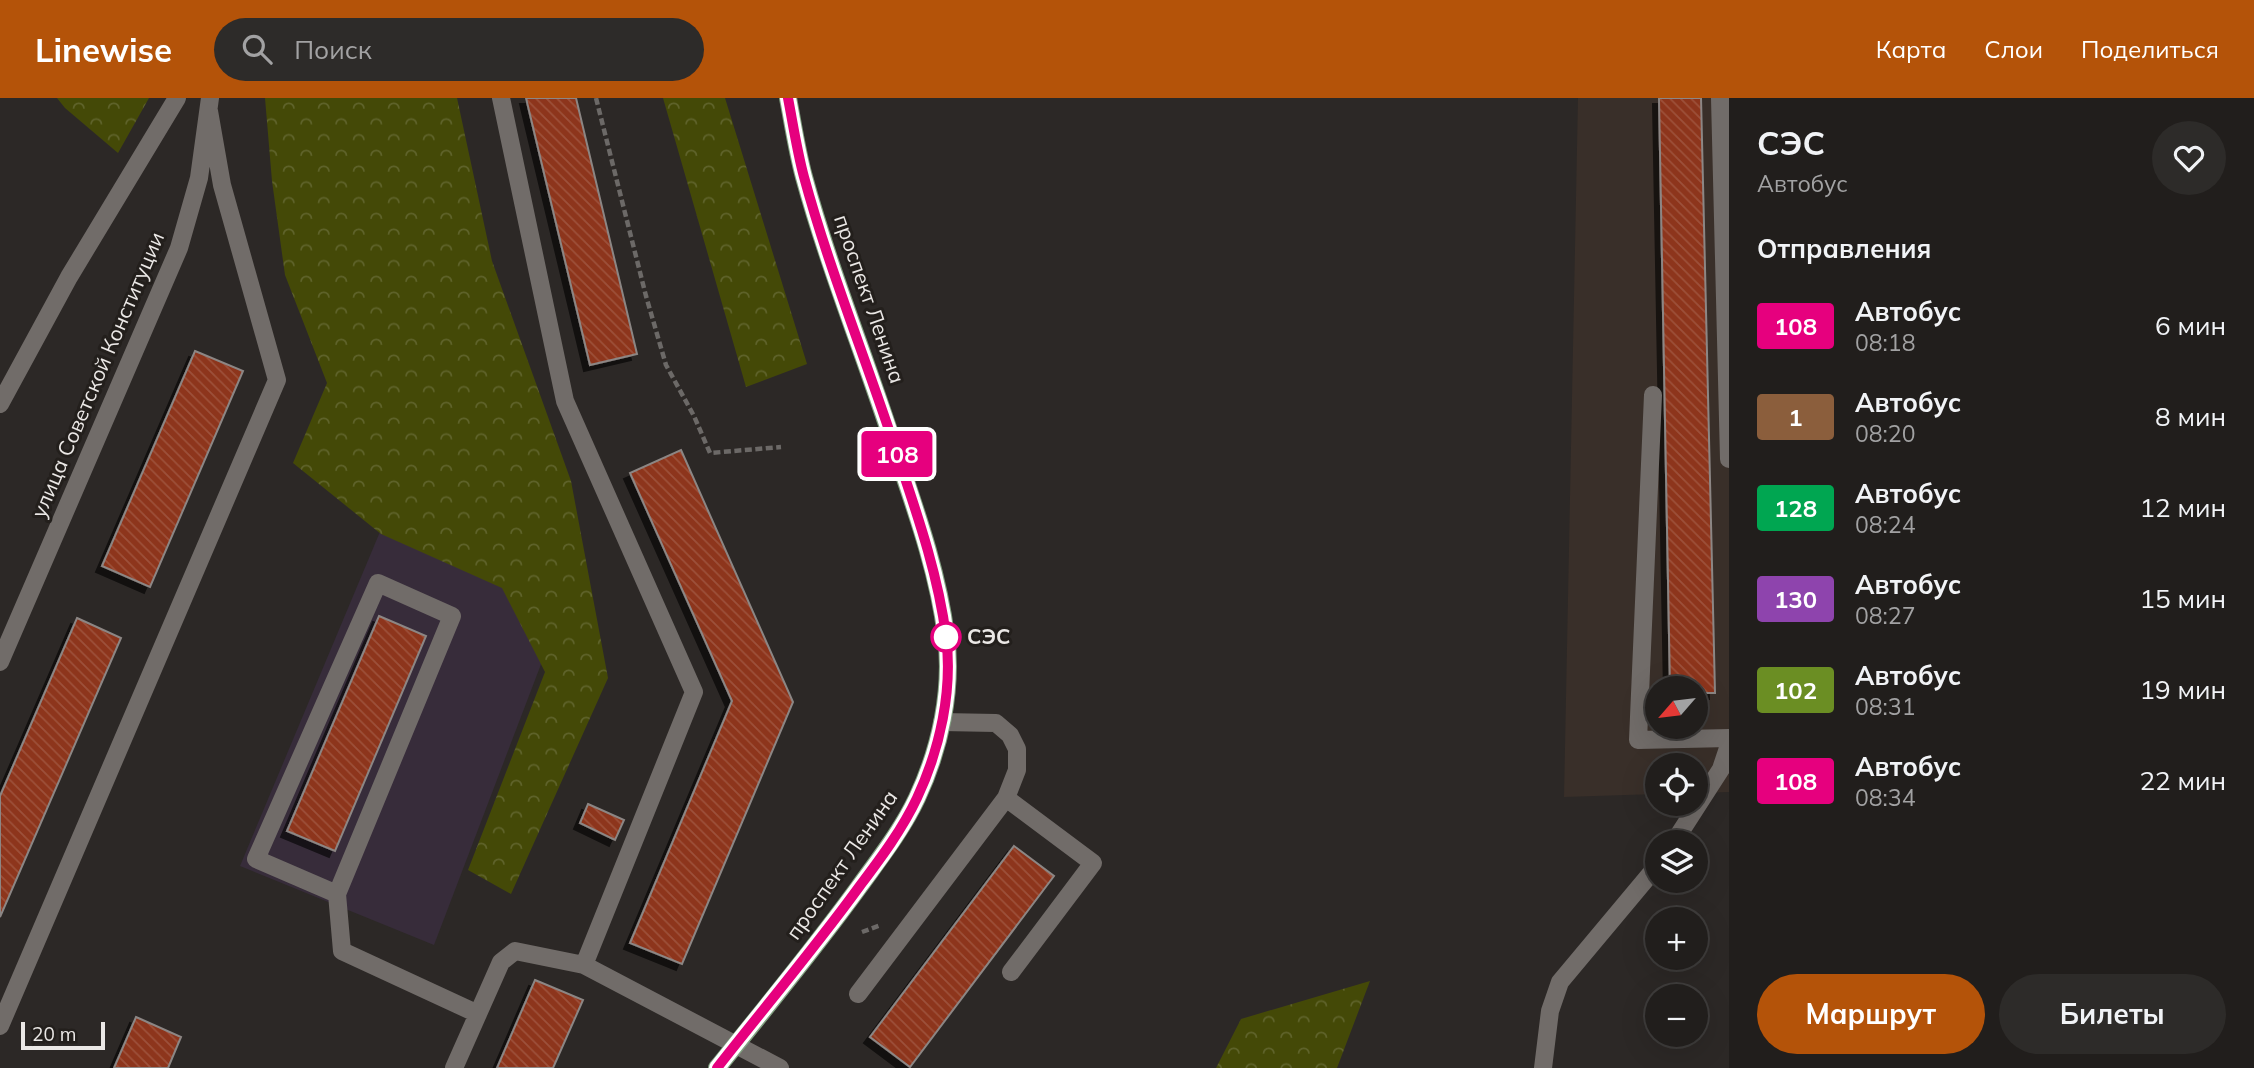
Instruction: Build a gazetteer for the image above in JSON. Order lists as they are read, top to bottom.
{
  "streets": {
    "main road": ["проспект Ленина"],
    "street": ["улица Советской Конституции"]
  },
  "places": ["СЭС"],
  "lines": ["bus line 108"],
  "scale_bar": "20 m",
  "north": "bottom left",
  "page": {
    "header": "Linewise",
    "search": "Поиск",
    "nav": ["Карта", "Слои", "Поделиться"],
    "on_map": "108",
    "heading": [
      ["СЭС", "Автобус"],
      "Отправления"
    ],
    "list": [
      {
        "mark": "108",
        "name": "Автобус",
        "note": "08:18",
        "value": "6 мин"
      },
      {
        "mark": "1",
        "name": "Автобус",
        "note": "08:20",
        "value": "8 мин"
      },
      {
        "mark": "128",
        "name": "Автобус",
        "note": "08:24",
        "value": "12 мин"
      },
      {
        "mark": "130",
        "name": "Автобус",
        "note": "08:27",
        "value": "15 мин"
      },
      {
        "mark": "102",
        "name": "Автобус",
        "note": "08:31",
        "value": "19 мин"
      },
      {
        "mark": "108",
        "name": "Автобус",
        "note": "08:34",
        "value": "22 мин"
      }
    ],
    "map_buttons": ["+", "−"],
    "buttons": ["Маршрут", "Билеты"],
    "scale": "20 m"
  }
}
